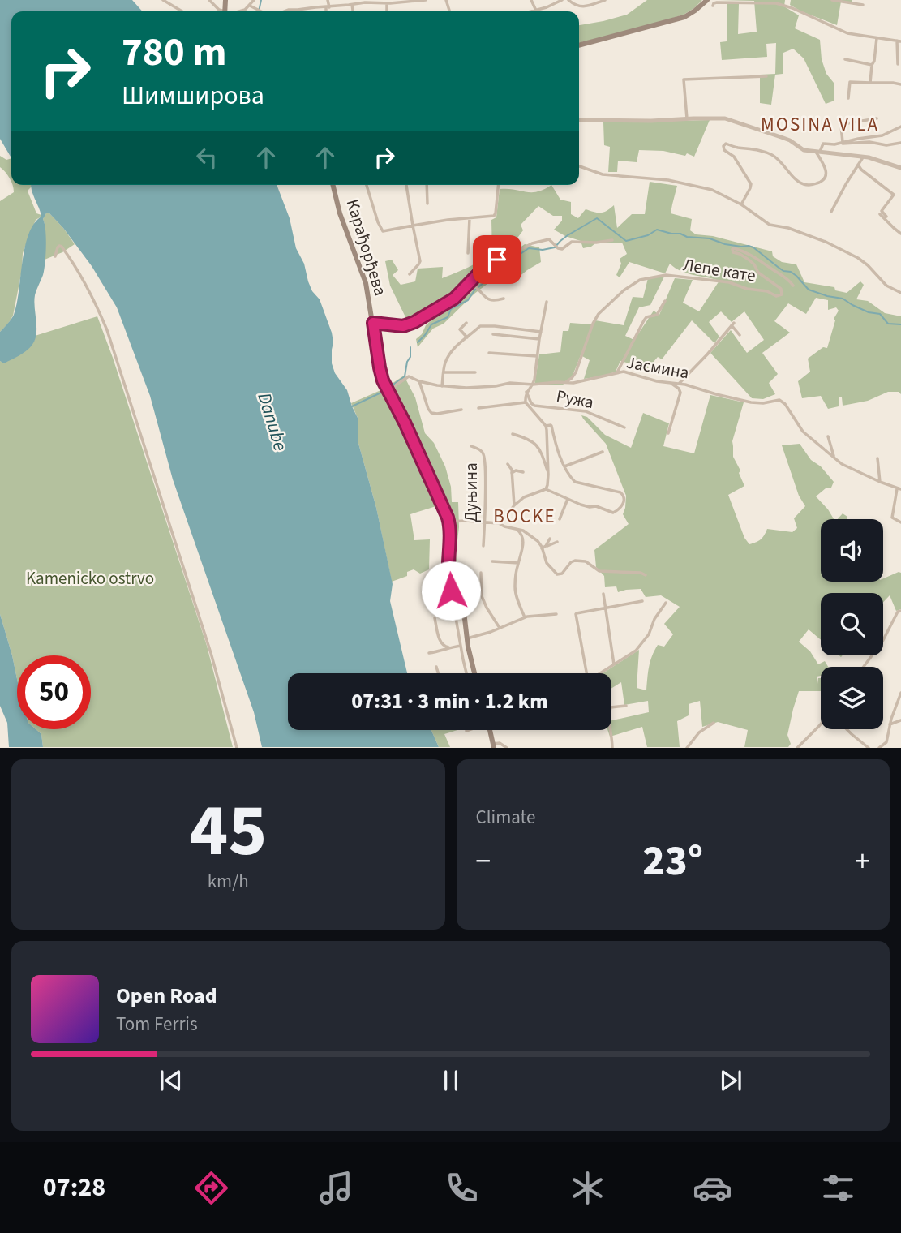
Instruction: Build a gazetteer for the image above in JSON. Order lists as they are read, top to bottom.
{
  "streets": {
    "main road": ["Карађорђева"],
    "street": [
      "Лепе кате",
      "Јасмина",
      "Ружа",
      "Дуњина"
    ]
  },
  "crossings": [
    ["Карађорђева", "Јасмина"],
    ["Лепе кате", "Јасмина"]
  ],
  "districts": ["MOSINA VILA", "BOCKE"],
  "water": ["Danube"],
  "parks": ["Kamenicko ostrvo"],
  "page": {
    "turn": ["780 m", "Шимширова"],
    "limit": "50",
    "trip": "07:31 · 3 min · 1.2 km",
    "tile": [
      ["45", "km/h"],
      "Climate"
    ],
    "heat": ["−", "23°", "+"],
    "song": ["Open Road", "Tom Ferris"],
    "tabs": "07:28"
  }
}
